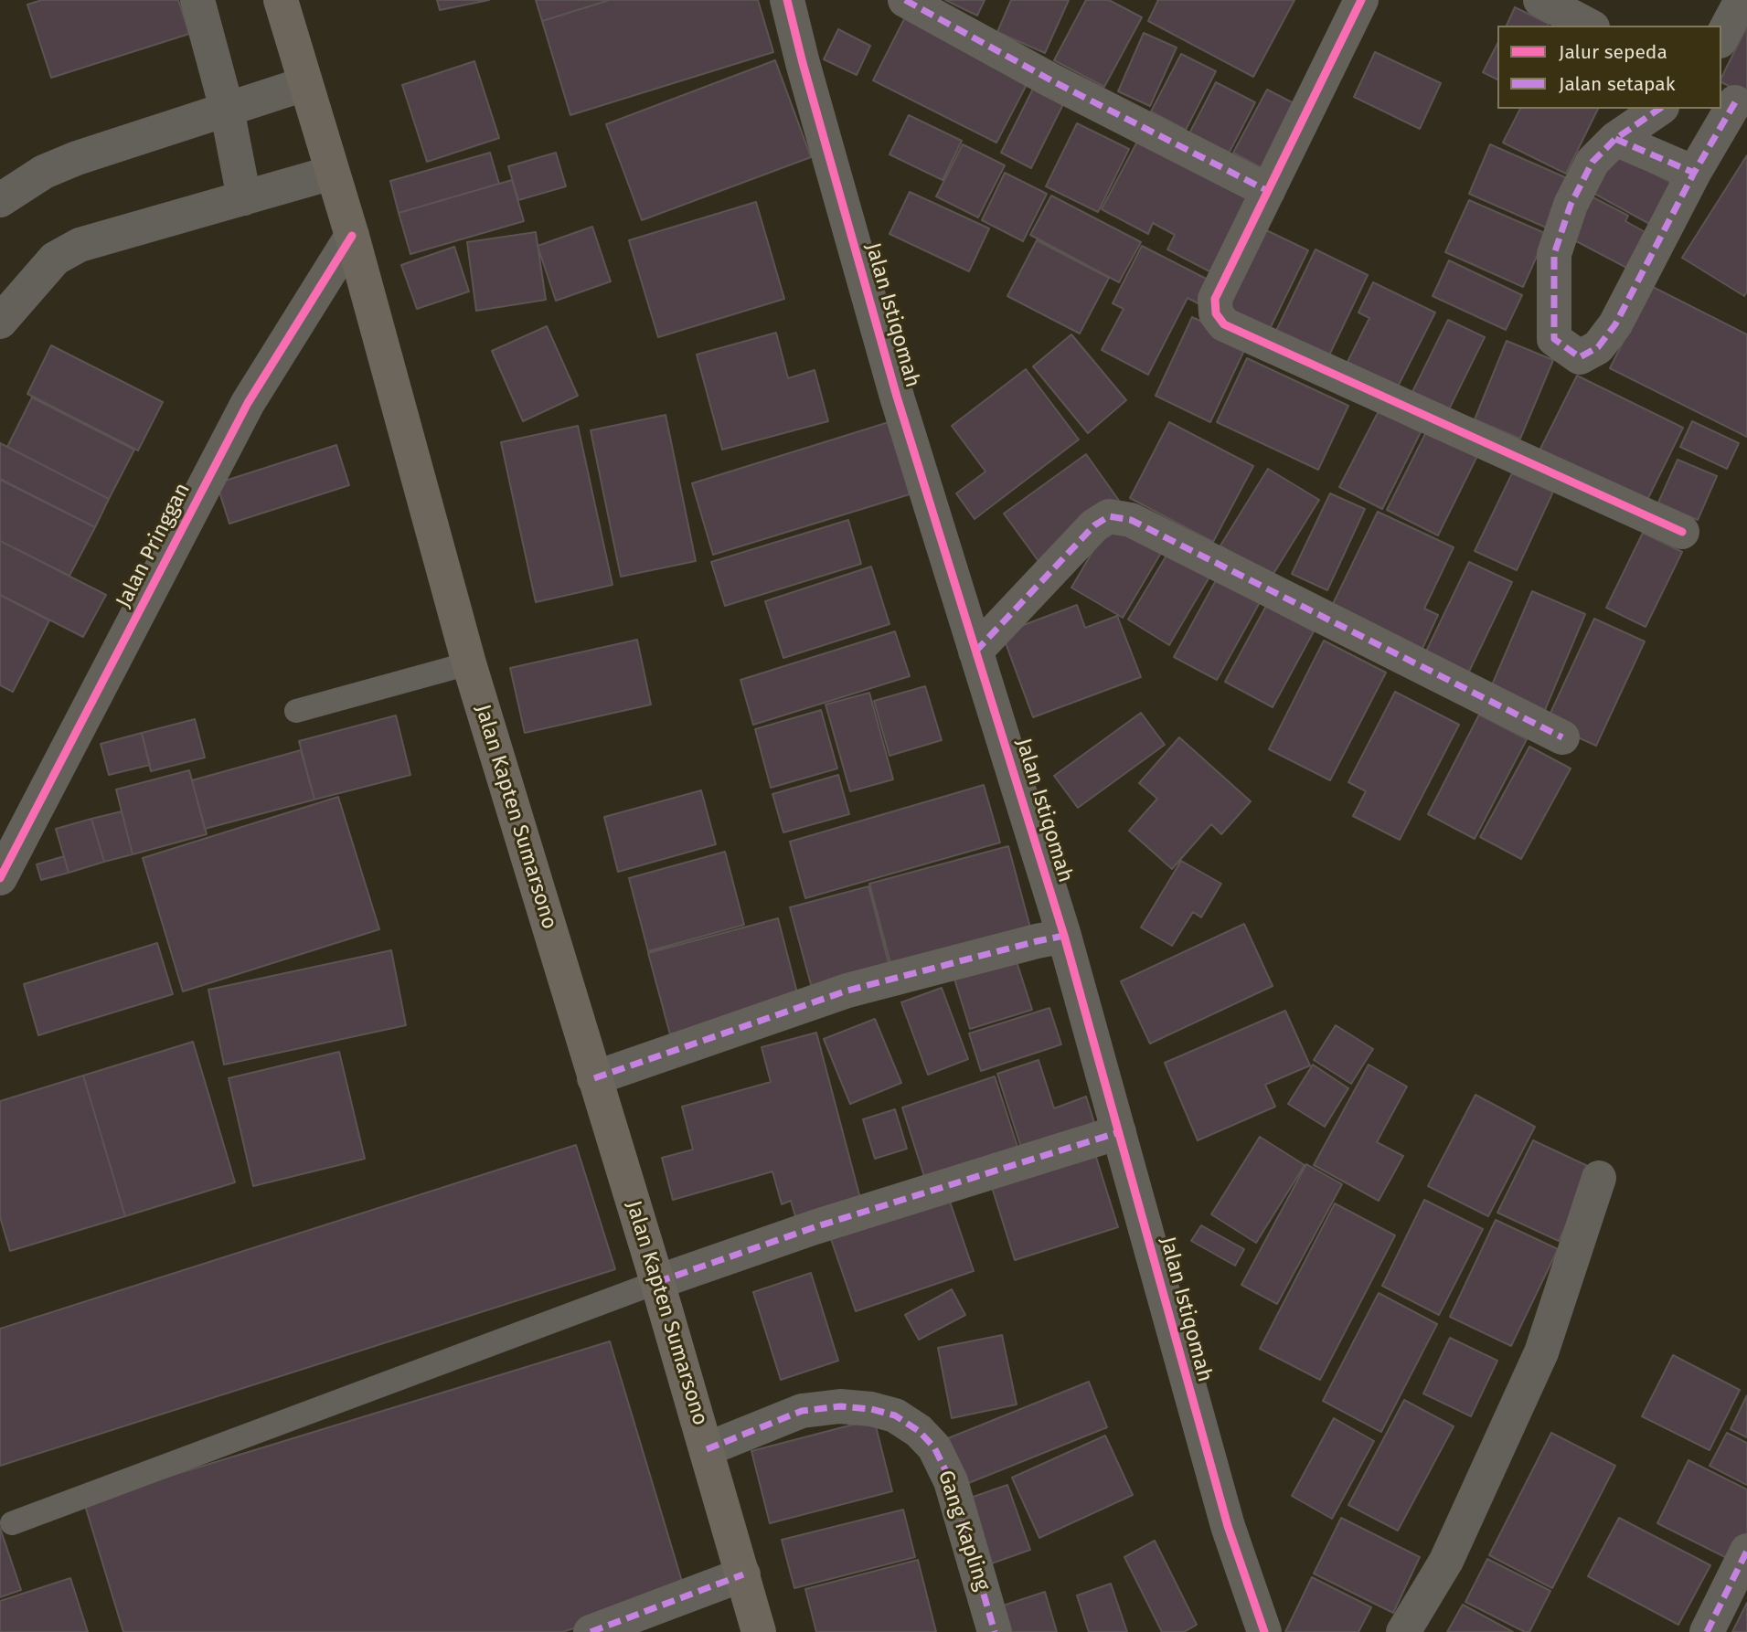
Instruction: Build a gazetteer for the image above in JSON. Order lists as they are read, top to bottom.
{
  "streets": {
    "highway": ["Jalan Kapten Sumarsono"],
    "street": ["Jalan Istiqomah", "Jalan Pringgan", "Gang Kapling"]
  },
  "crossings": [
    ["Jalan Pringgan", "Jalan Kapten Sumarsono"],
    ["Jalan Kapten Sumarsono", "Gang Kapling"]
  ],
  "legend": ["Jalur sepeda", "Jalan setapak"]
}
